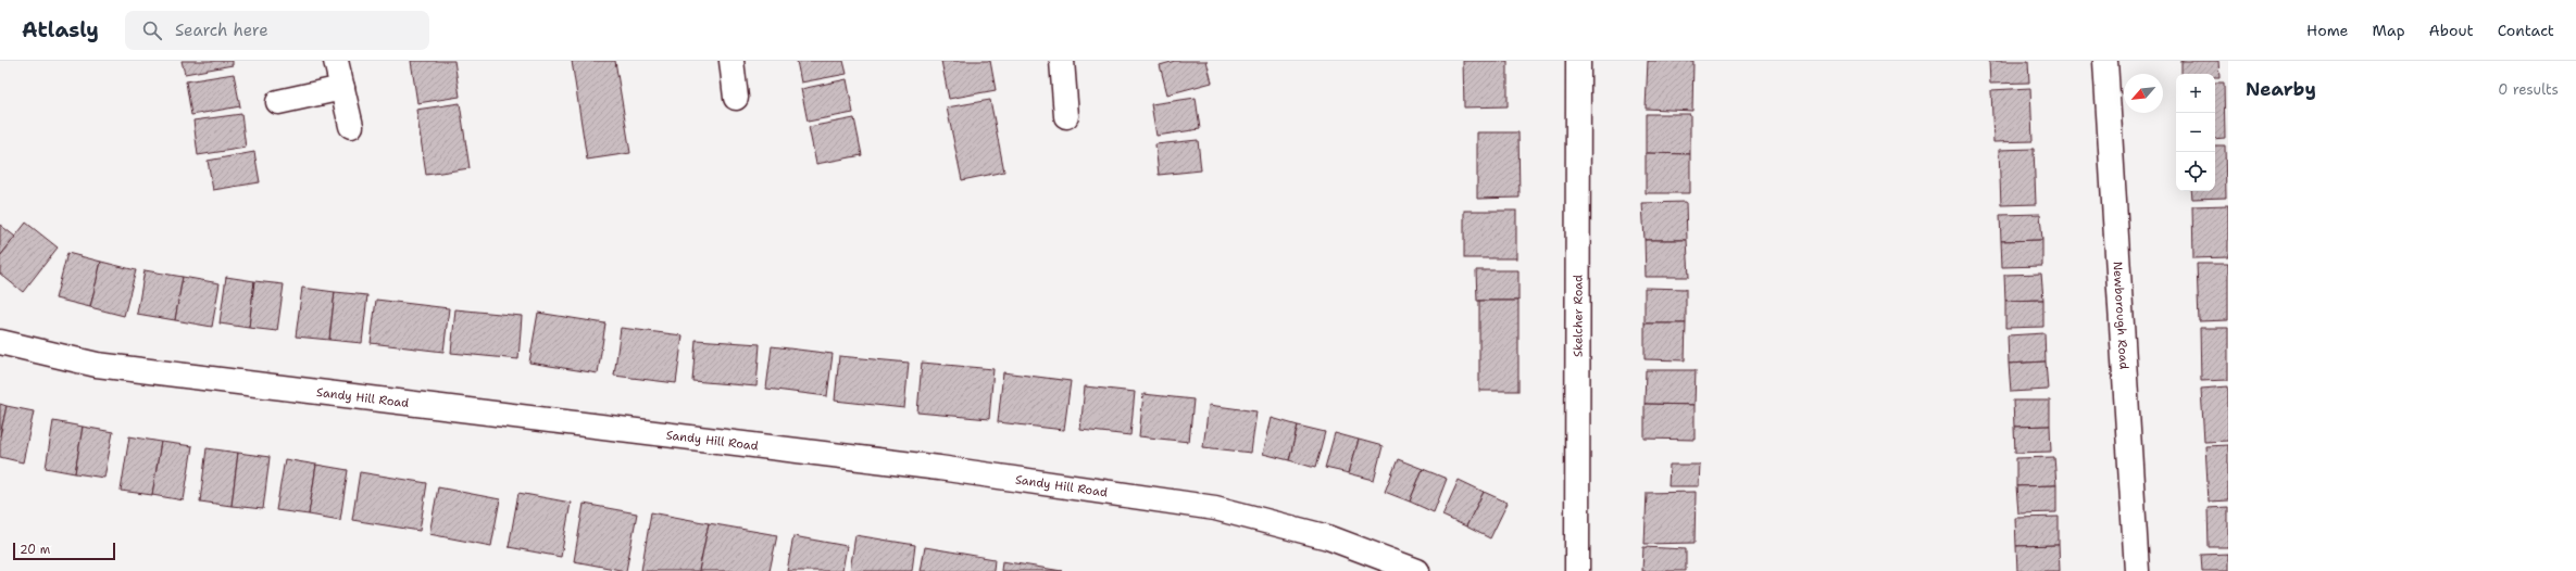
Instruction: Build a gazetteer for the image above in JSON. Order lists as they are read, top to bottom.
{
  "streets": {
    "street": ["Skelcher Road", "Newborough Road", "Sandy Hill Road"]
  },
  "scale_bar": "20 m",
  "north": "bottom left",
  "page": {
    "header": "Atlasly",
    "search": "Search here",
    "nav": [
      "Home",
      "Map",
      "About",
      "Contact"
    ],
    "heading": ["Nearby", "0 results"],
    "map_buttons": ["+", "−"],
    "scale": "20 m"
  }
}
